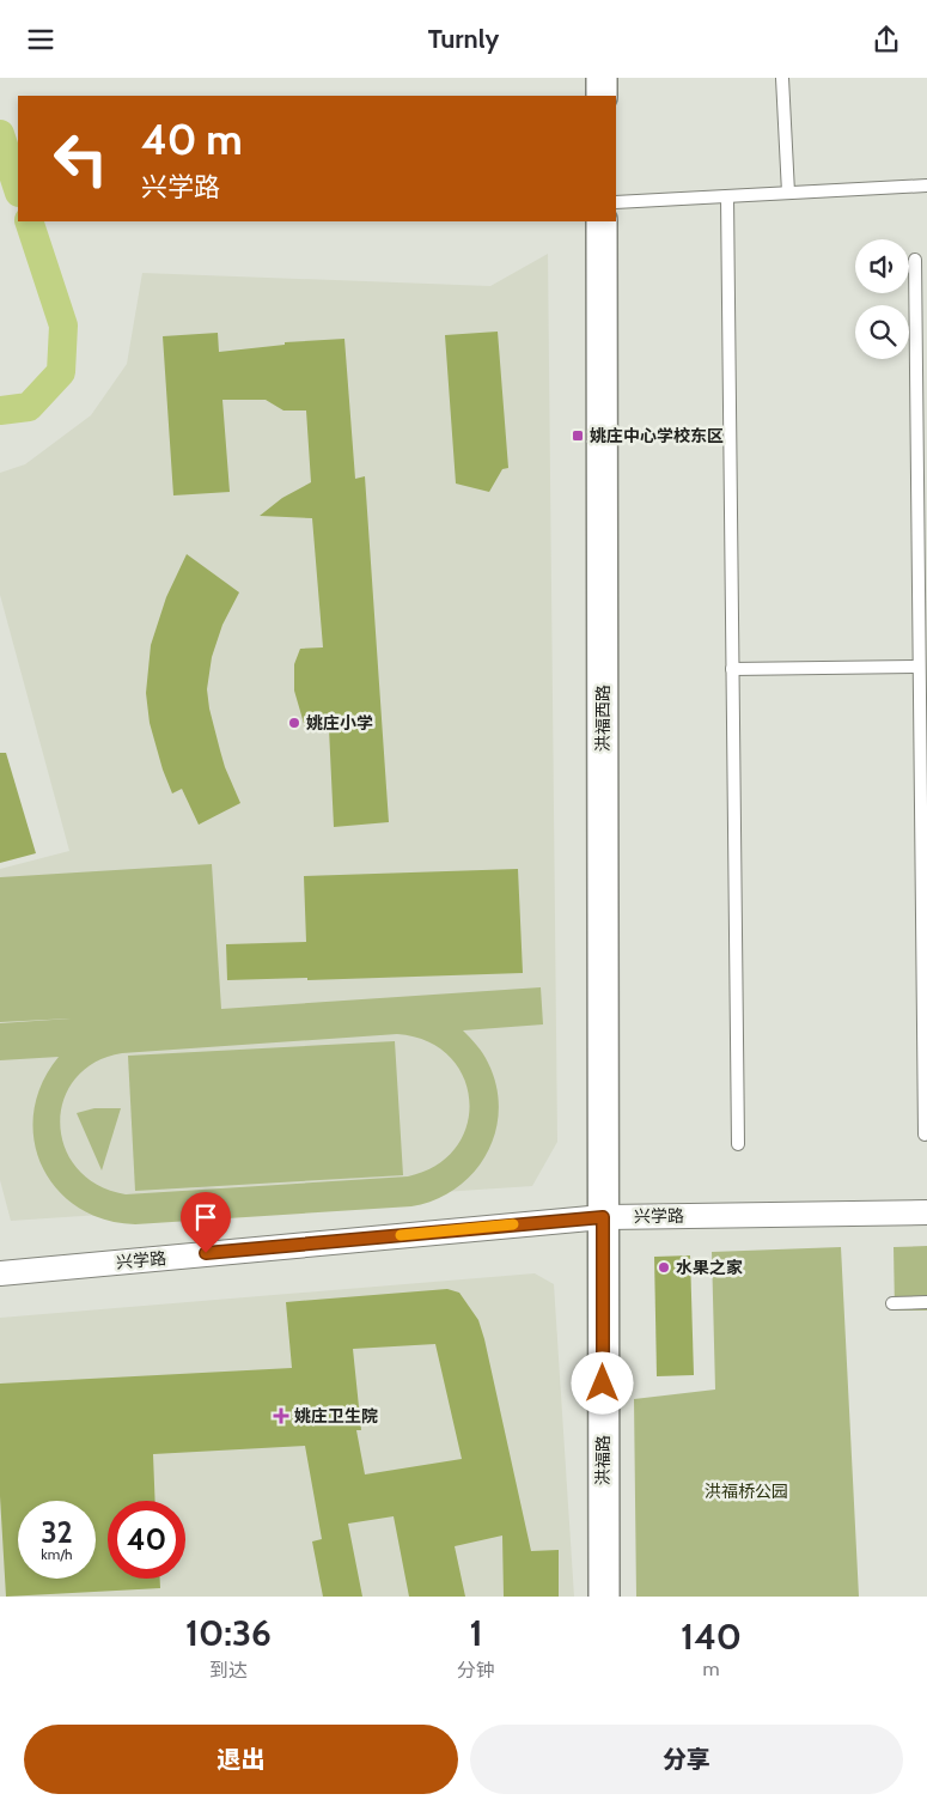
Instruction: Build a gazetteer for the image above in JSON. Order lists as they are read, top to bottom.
{
  "streets": {
    "street": ["洪福西路", "兴学路", "洪福路"]
  },
  "crossings": [
    ["洪福西路", "兴学路"],
    ["洪福西路", "洪福路"],
    ["兴学路", "洪福路"]
  ],
  "parks": ["洪福桥公园"],
  "places": {
    "transit": ["姚庄中心学校东区"],
    "other": ["姚庄小学", "水果之家"],
    "health": ["姚庄卫生院"]
  },
  "page": {
    "header": "Turnly",
    "turn": ["40 m", "兴学路"],
    "speed": "32 km/h",
    "limit": "40",
    "eta": [
      "10:36",
      "到达",
      "1",
      "分钟",
      "140",
      "m"
    ],
    "buttons": ["退出", "分享"]
  }
}
